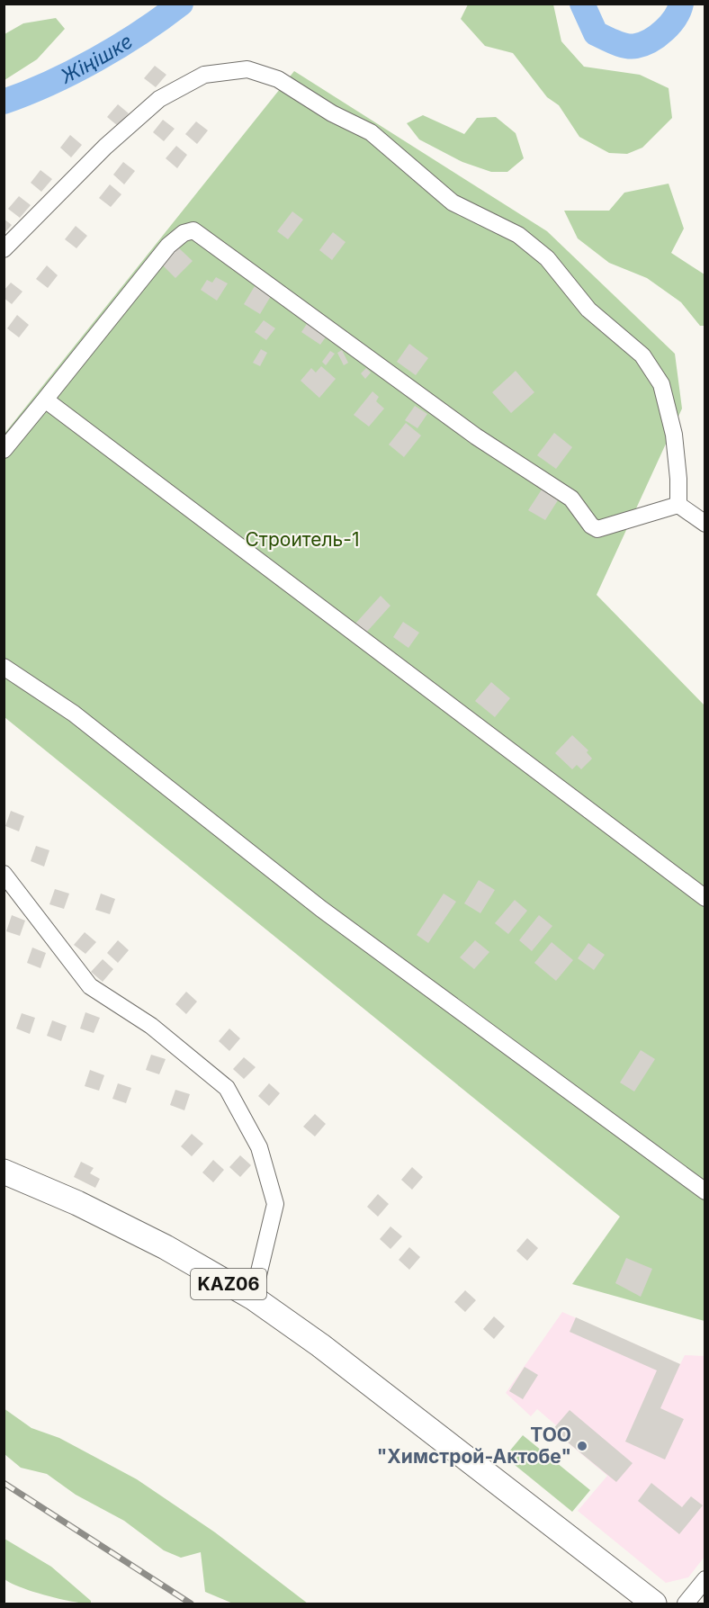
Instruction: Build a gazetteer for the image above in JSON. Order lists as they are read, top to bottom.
{
  "streets": {
    "highway": ["KАZ06"]
  },
  "water": ["Жіңішке"],
  "parks": ["Строитель-1"],
  "places": ["ТОО \"Химстрой-Актобе\""]
}
